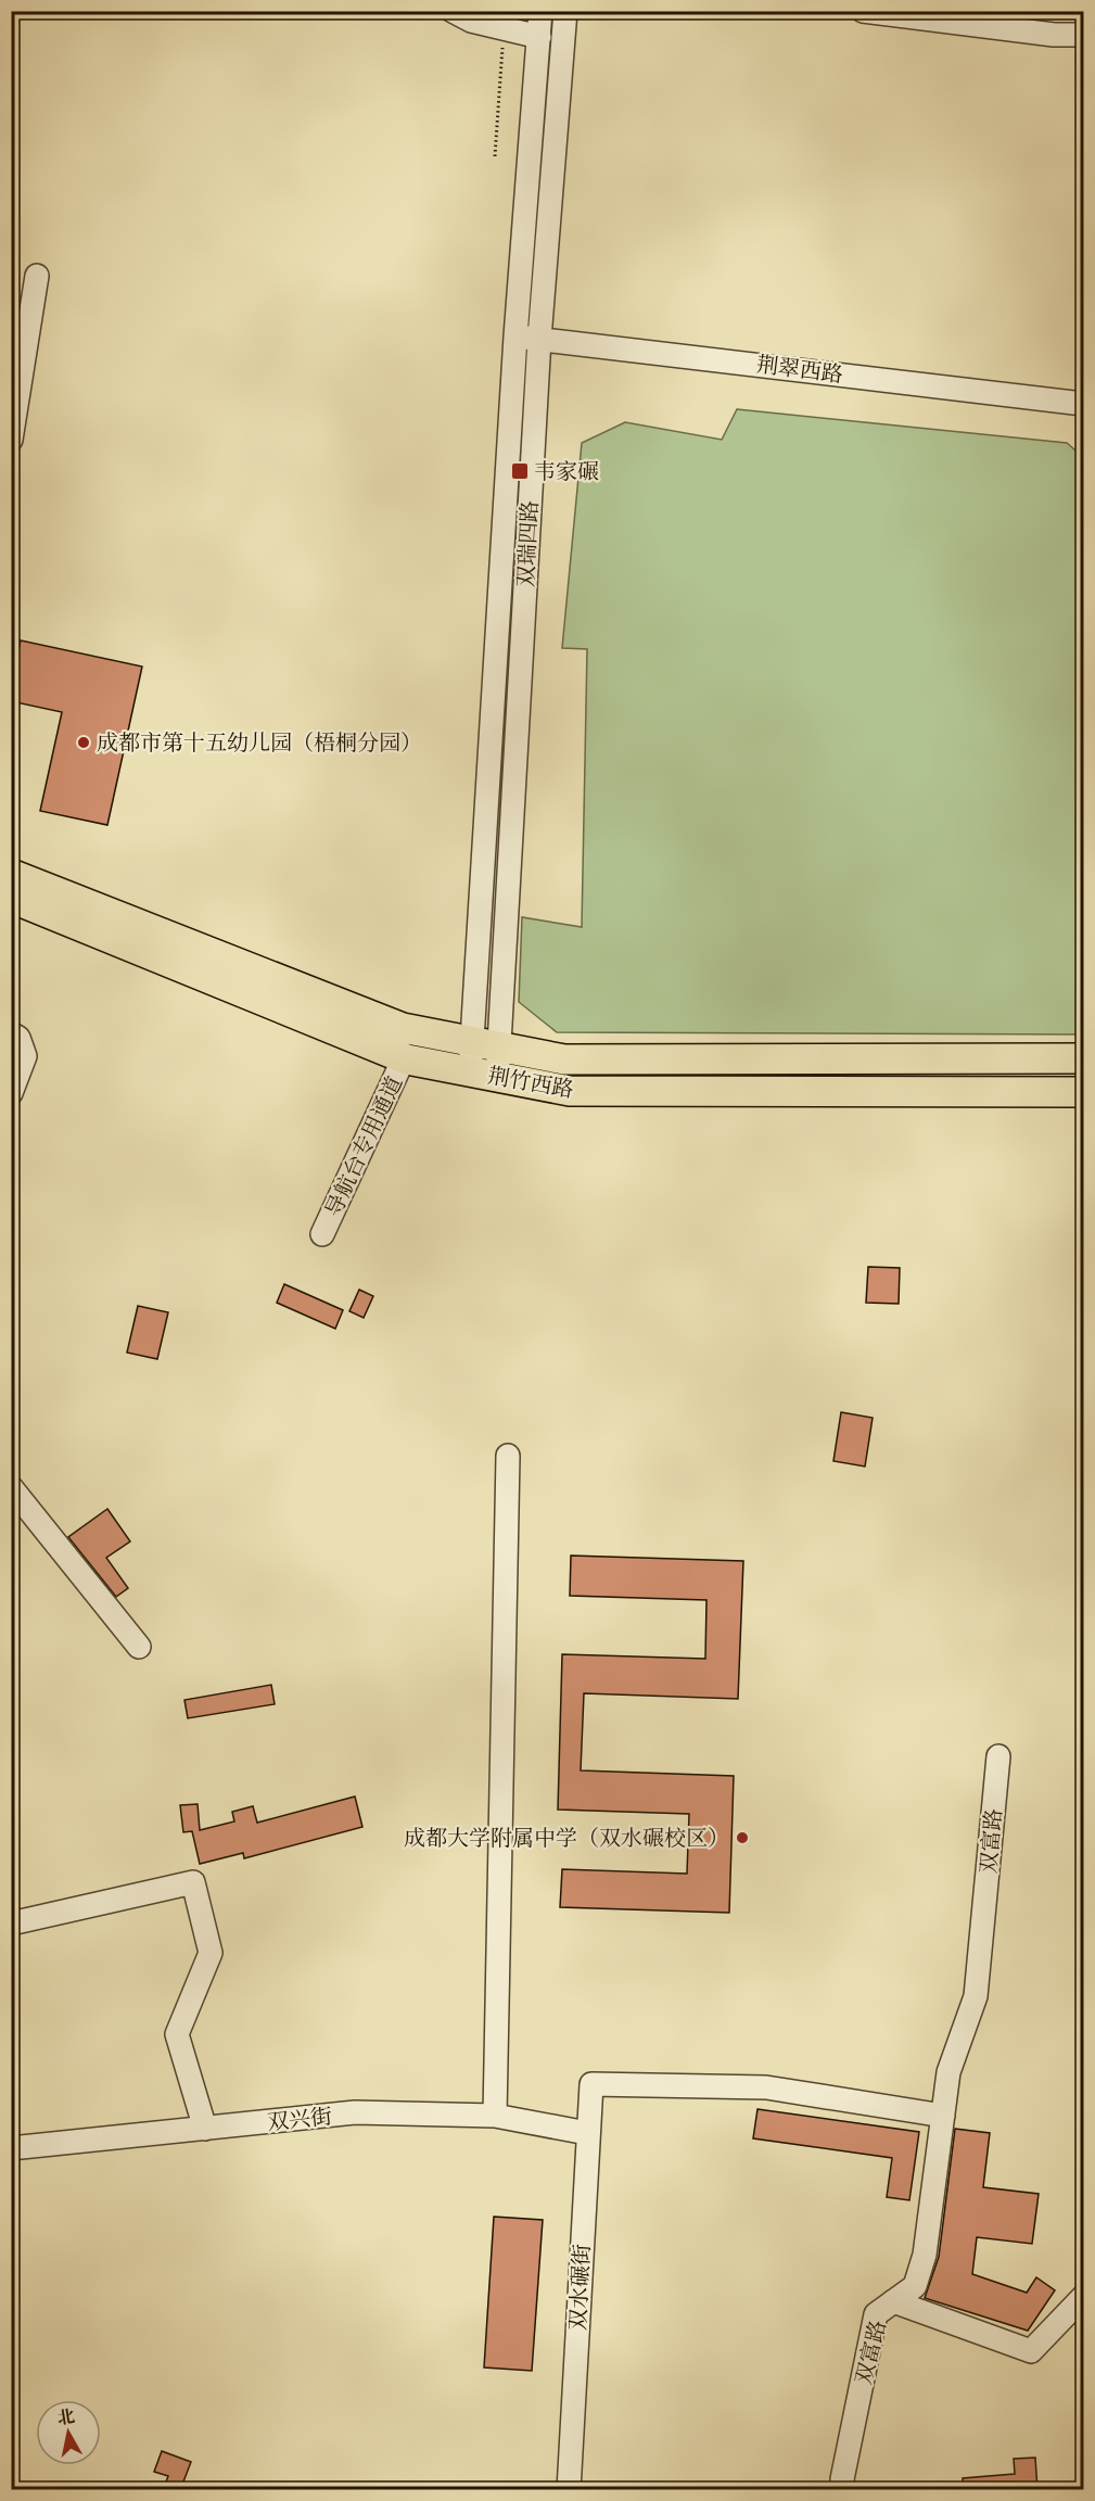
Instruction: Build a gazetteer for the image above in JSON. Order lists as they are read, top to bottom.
{
  "streets": {
    "main road": ["荆竹西路"],
    "street": [
      "荆翠西路",
      "双瑞四路",
      "导航台专用通道",
      "双富路",
      "双兴街",
      "双水碾街"
    ]
  },
  "crossings": [
    ["荆翠西路", "双瑞四路"],
    ["双瑞四路", "荆竹西路"],
    ["荆竹西路", "导航台专用通道"],
    ["双富路", "双水碾街"],
    ["双兴街", "双水碾街"]
  ],
  "places": {
    "transit": ["韦家碾"],
    "other": ["成都市第十五幼儿园（梧桐分园）", "成都大学附属中学（双水碾校区）"]
  },
  "north": "top"
}
